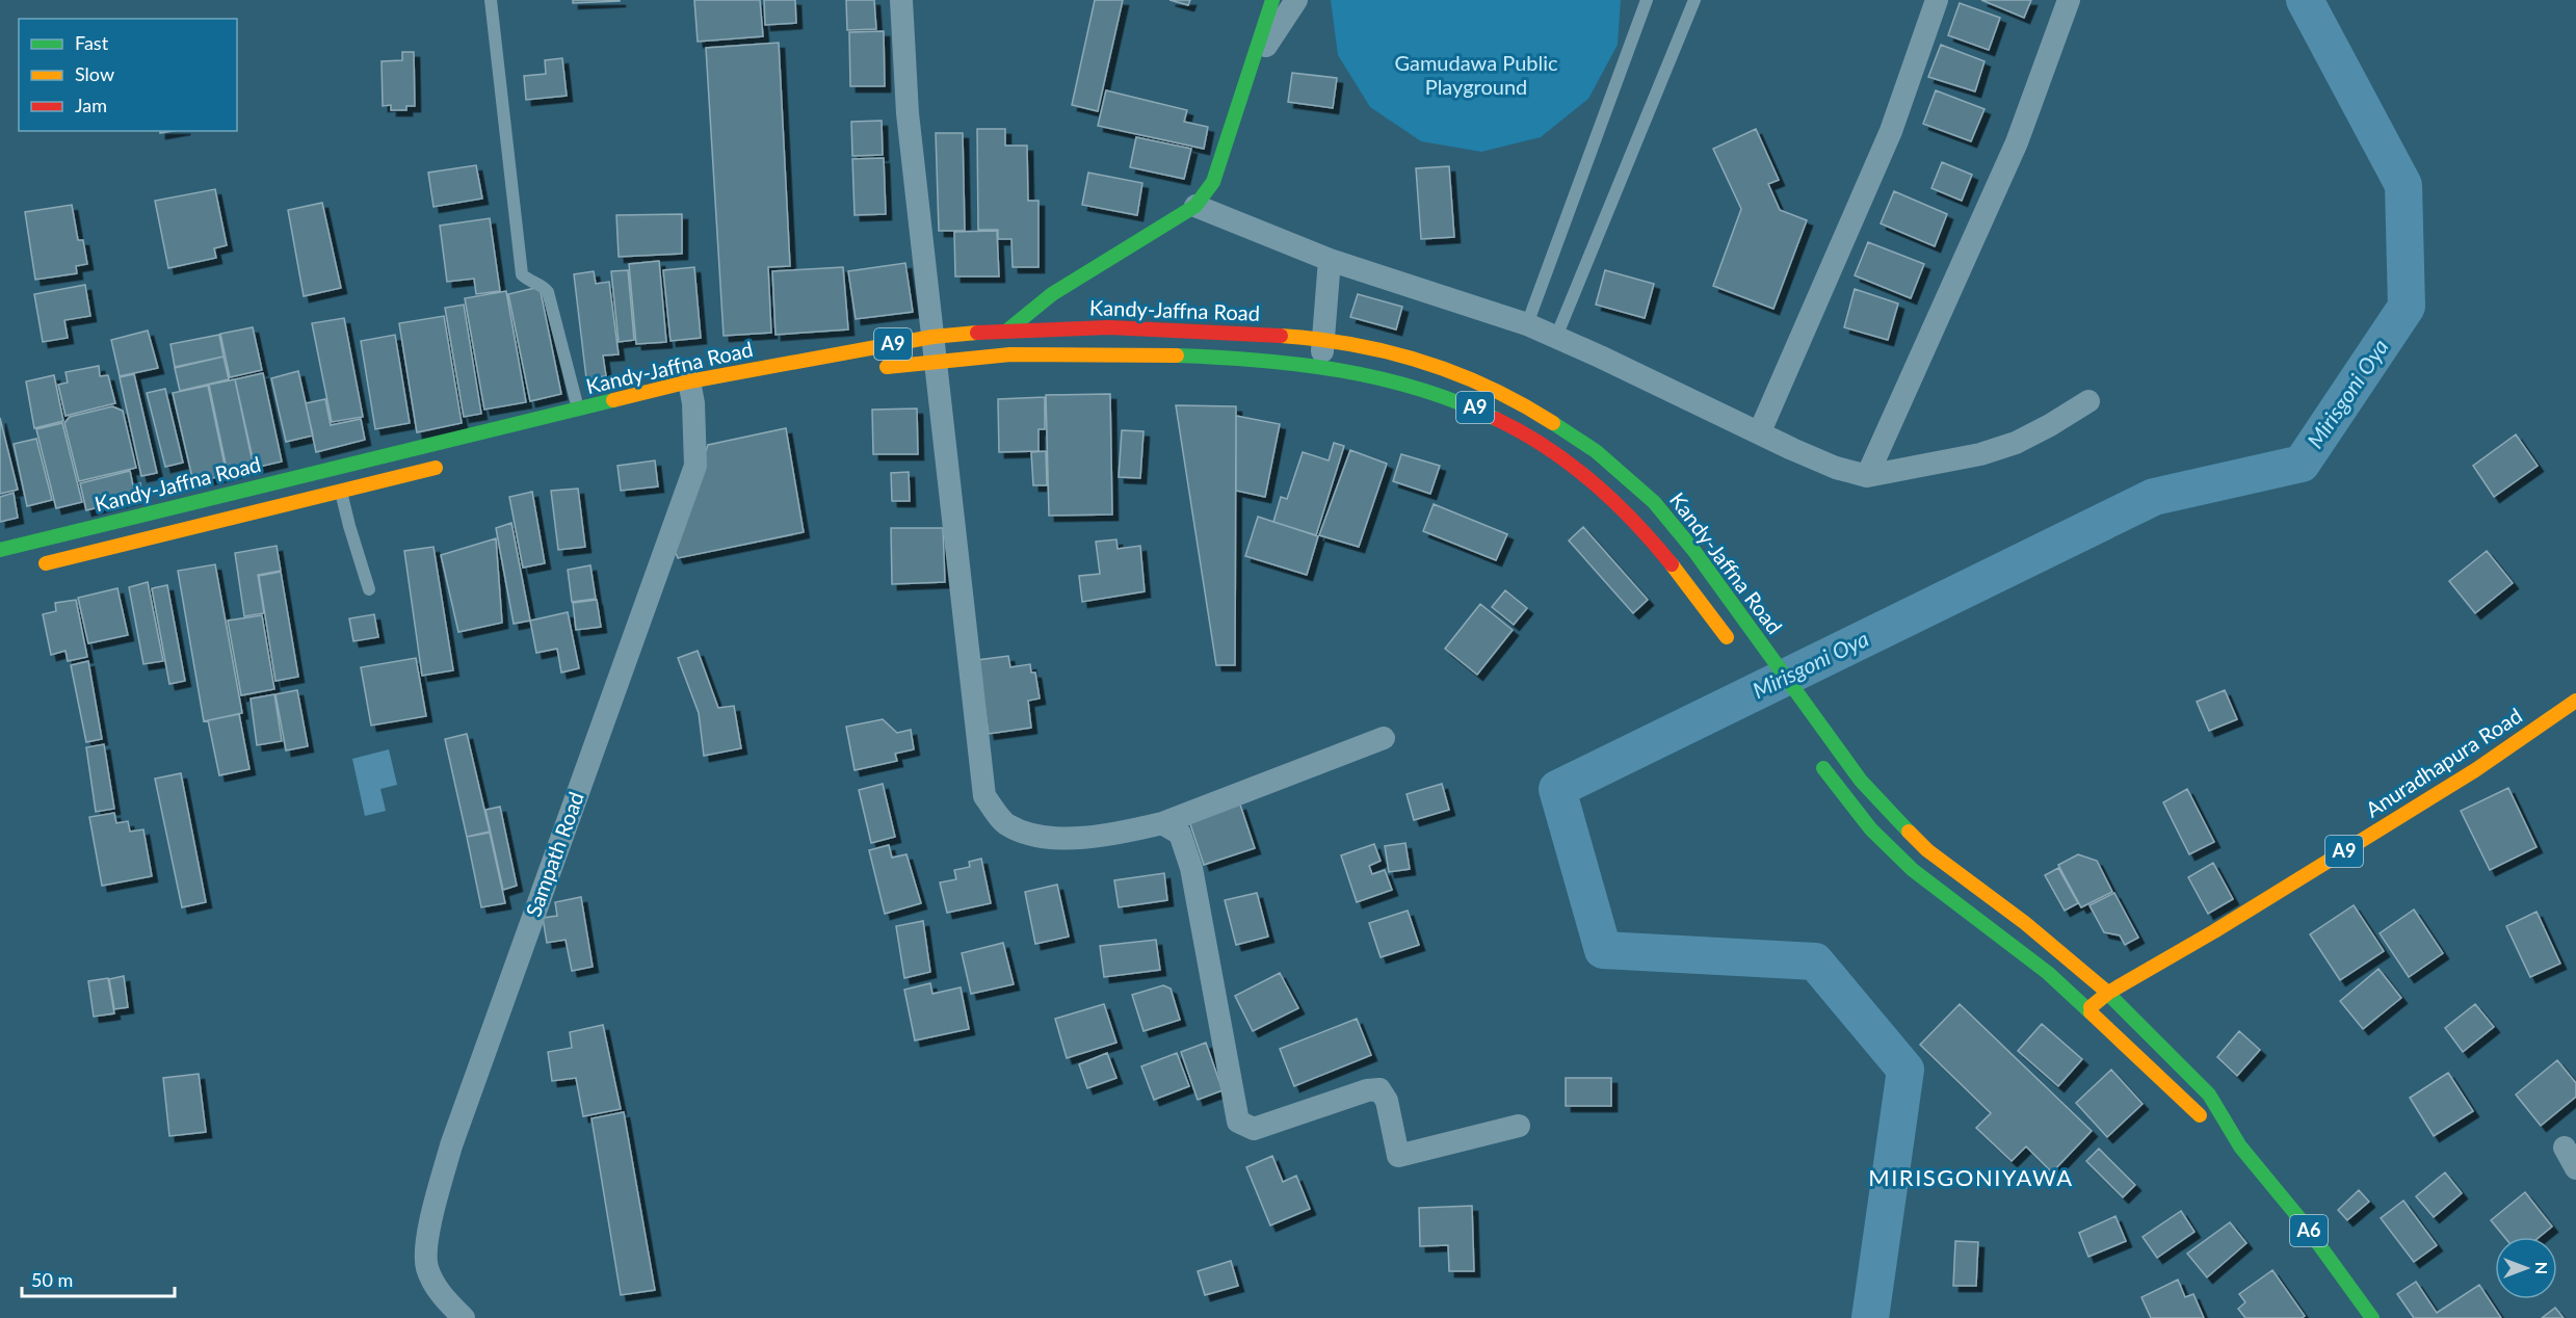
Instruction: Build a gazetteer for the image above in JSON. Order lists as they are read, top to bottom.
{
  "streets": {
    "main road": [
      "Kandy-Jaffna Road",
      "A9",
      "Anuradhapura Road",
      "A6"
    ],
    "street": ["Sampath Road"]
  },
  "crossings": [
    ["Kandy-Jaffna Road", "A9"],
    ["Kandy-Jaffna Road", "Anuradhapura Road"],
    ["Kandy-Jaffna Road", "Sampath Road"],
    ["Kandy-Jaffna Road", "A6"],
    ["A9", "Anuradhapura Road"],
    ["A9", "A6"],
    ["Anuradhapura Road", "A6"]
  ],
  "districts": ["MIRISGONIYAWA"],
  "water": ["Mirisgoni Oya"],
  "parks": ["Gamudawa Public Playground"],
  "legend": ["Fast", "Slow", "Jam"],
  "scale_bar": "50 m",
  "north": "right"
}
